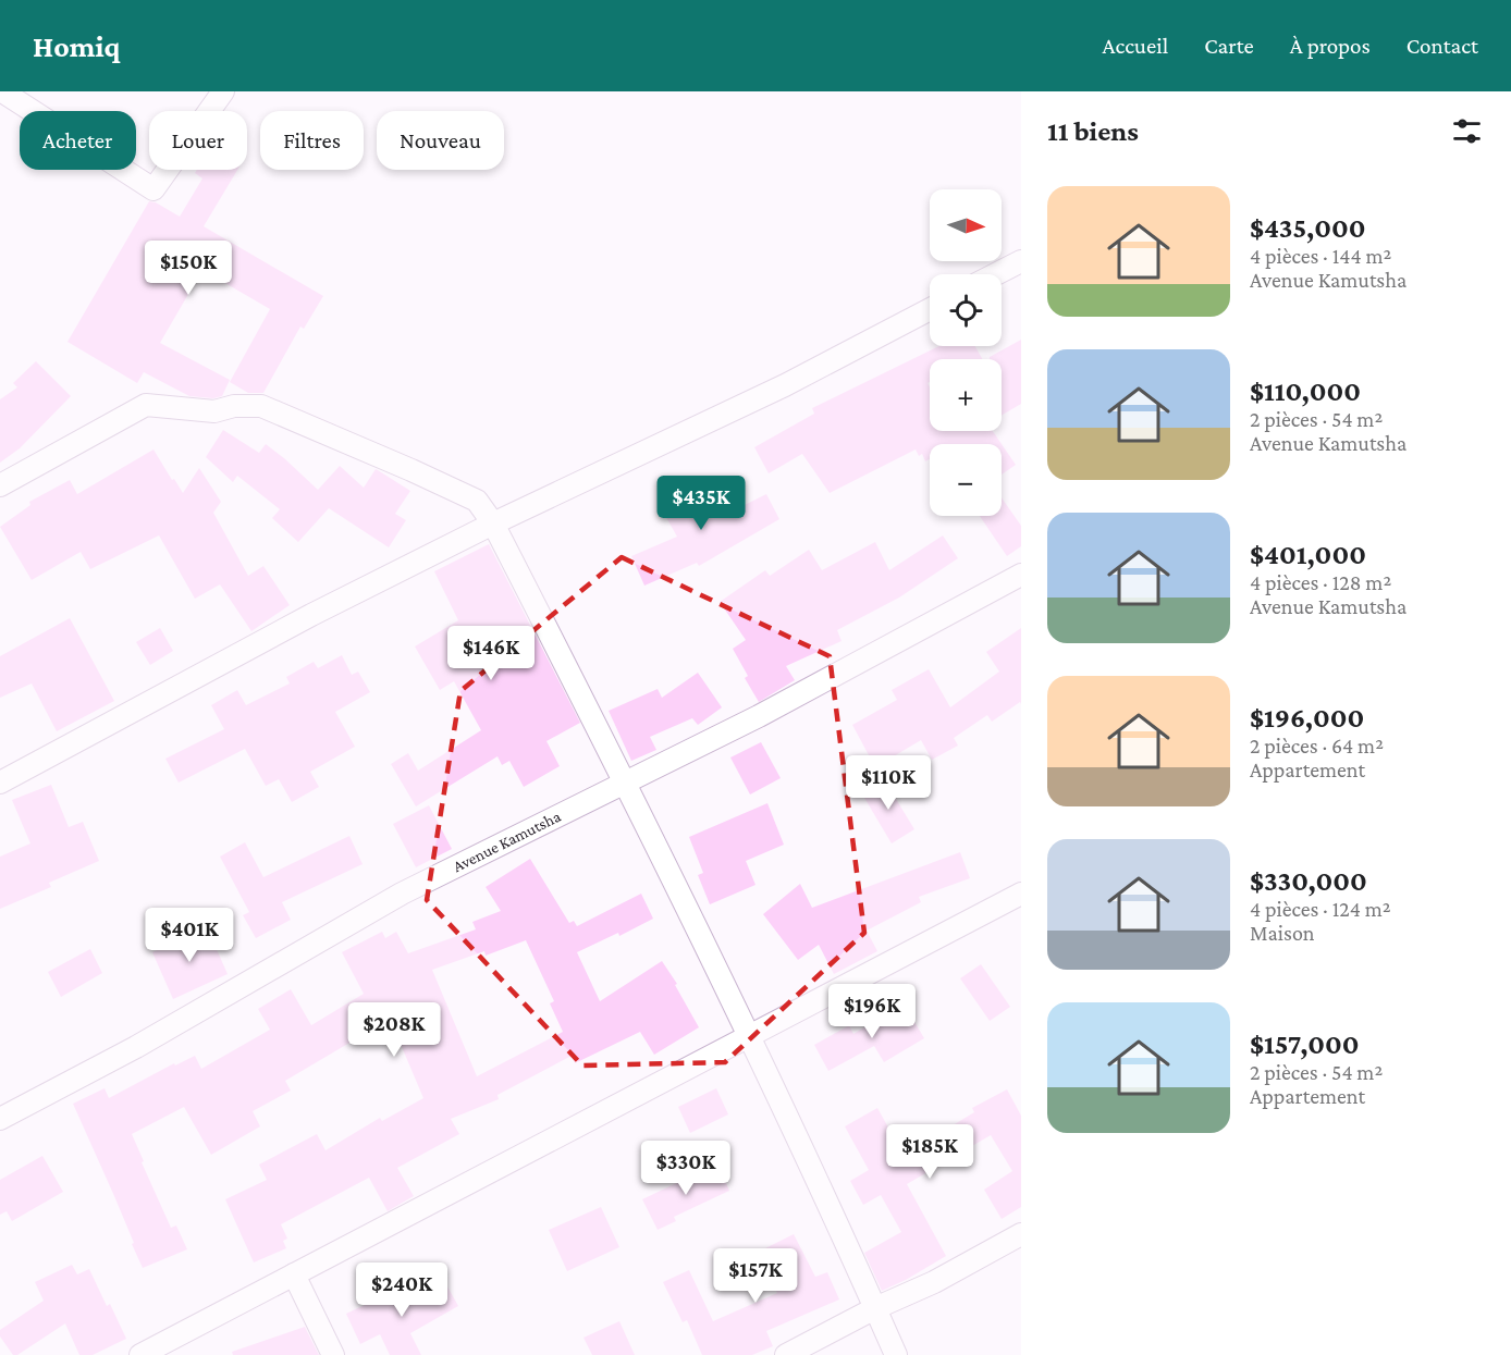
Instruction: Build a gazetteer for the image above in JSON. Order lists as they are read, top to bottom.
{
  "streets": {
    "street": ["Avenue Kamutsha"]
  },
  "north": "right",
  "page": {
    "header": "Homiq",
    "nav": [
      "Accueil",
      "Carte",
      "À propos",
      "Contact"
    ],
    "heading": "11 biens",
    "chip": [
      "Acheter",
      "Louer",
      "Filtres",
      "Nouveau"
    ],
    "list": [
      {
        "name": "$435,000",
        "note": "4 pièces · 144 m² · Avenue Kamutsha"
      },
      {
        "name": "$110,000",
        "note": "2 pièces · 54 m² · Avenue Kamutsha"
      },
      {
        "name": "$401,000",
        "note": "4 pièces · 128 m² · Avenue Kamutsha"
      },
      {
        "name": "$196,000",
        "note": "2 pièces · 64 m² · Appartement"
      },
      {
        "name": "$330,000",
        "note": "4 pièces · 124 m² · Maison"
      },
      {
        "name": "$157,000",
        "note": "2 pièces · 54 m² · Appartement"
      }
    ],
    "map_buttons": ["+", "−"],
    "price": [
      "$150K",
      "$435K",
      "$146K",
      "$110K",
      "$401K",
      "$196K",
      "$208K",
      "$185K",
      "$330K",
      "$157K",
      "$240K"
    ]
  }
}
